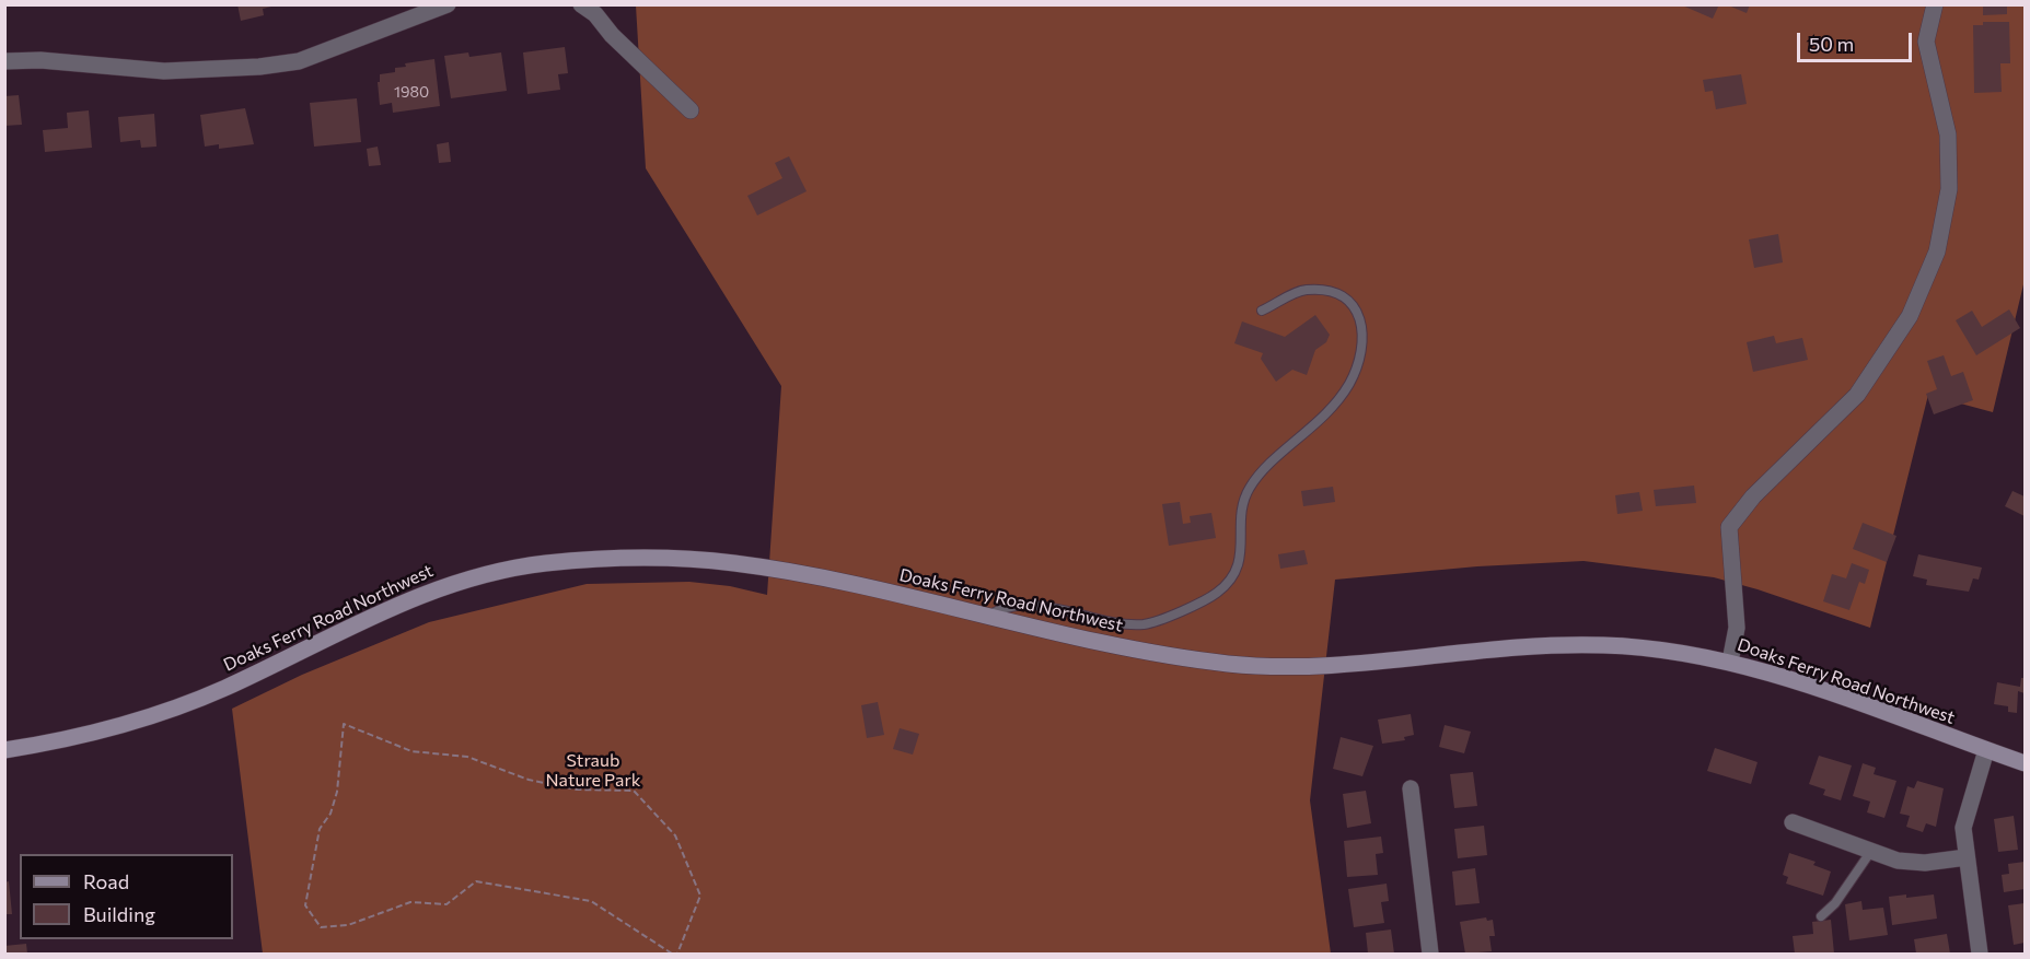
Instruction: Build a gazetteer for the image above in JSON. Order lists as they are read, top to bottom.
{
  "streets": {
    "main road": ["Doaks Ferry Road Northwest"]
  },
  "parks": ["Straub Nature Park"],
  "house_numbers": ["1980"],
  "legend": ["Road", "Building"],
  "scale_bar": "50 m"
}
